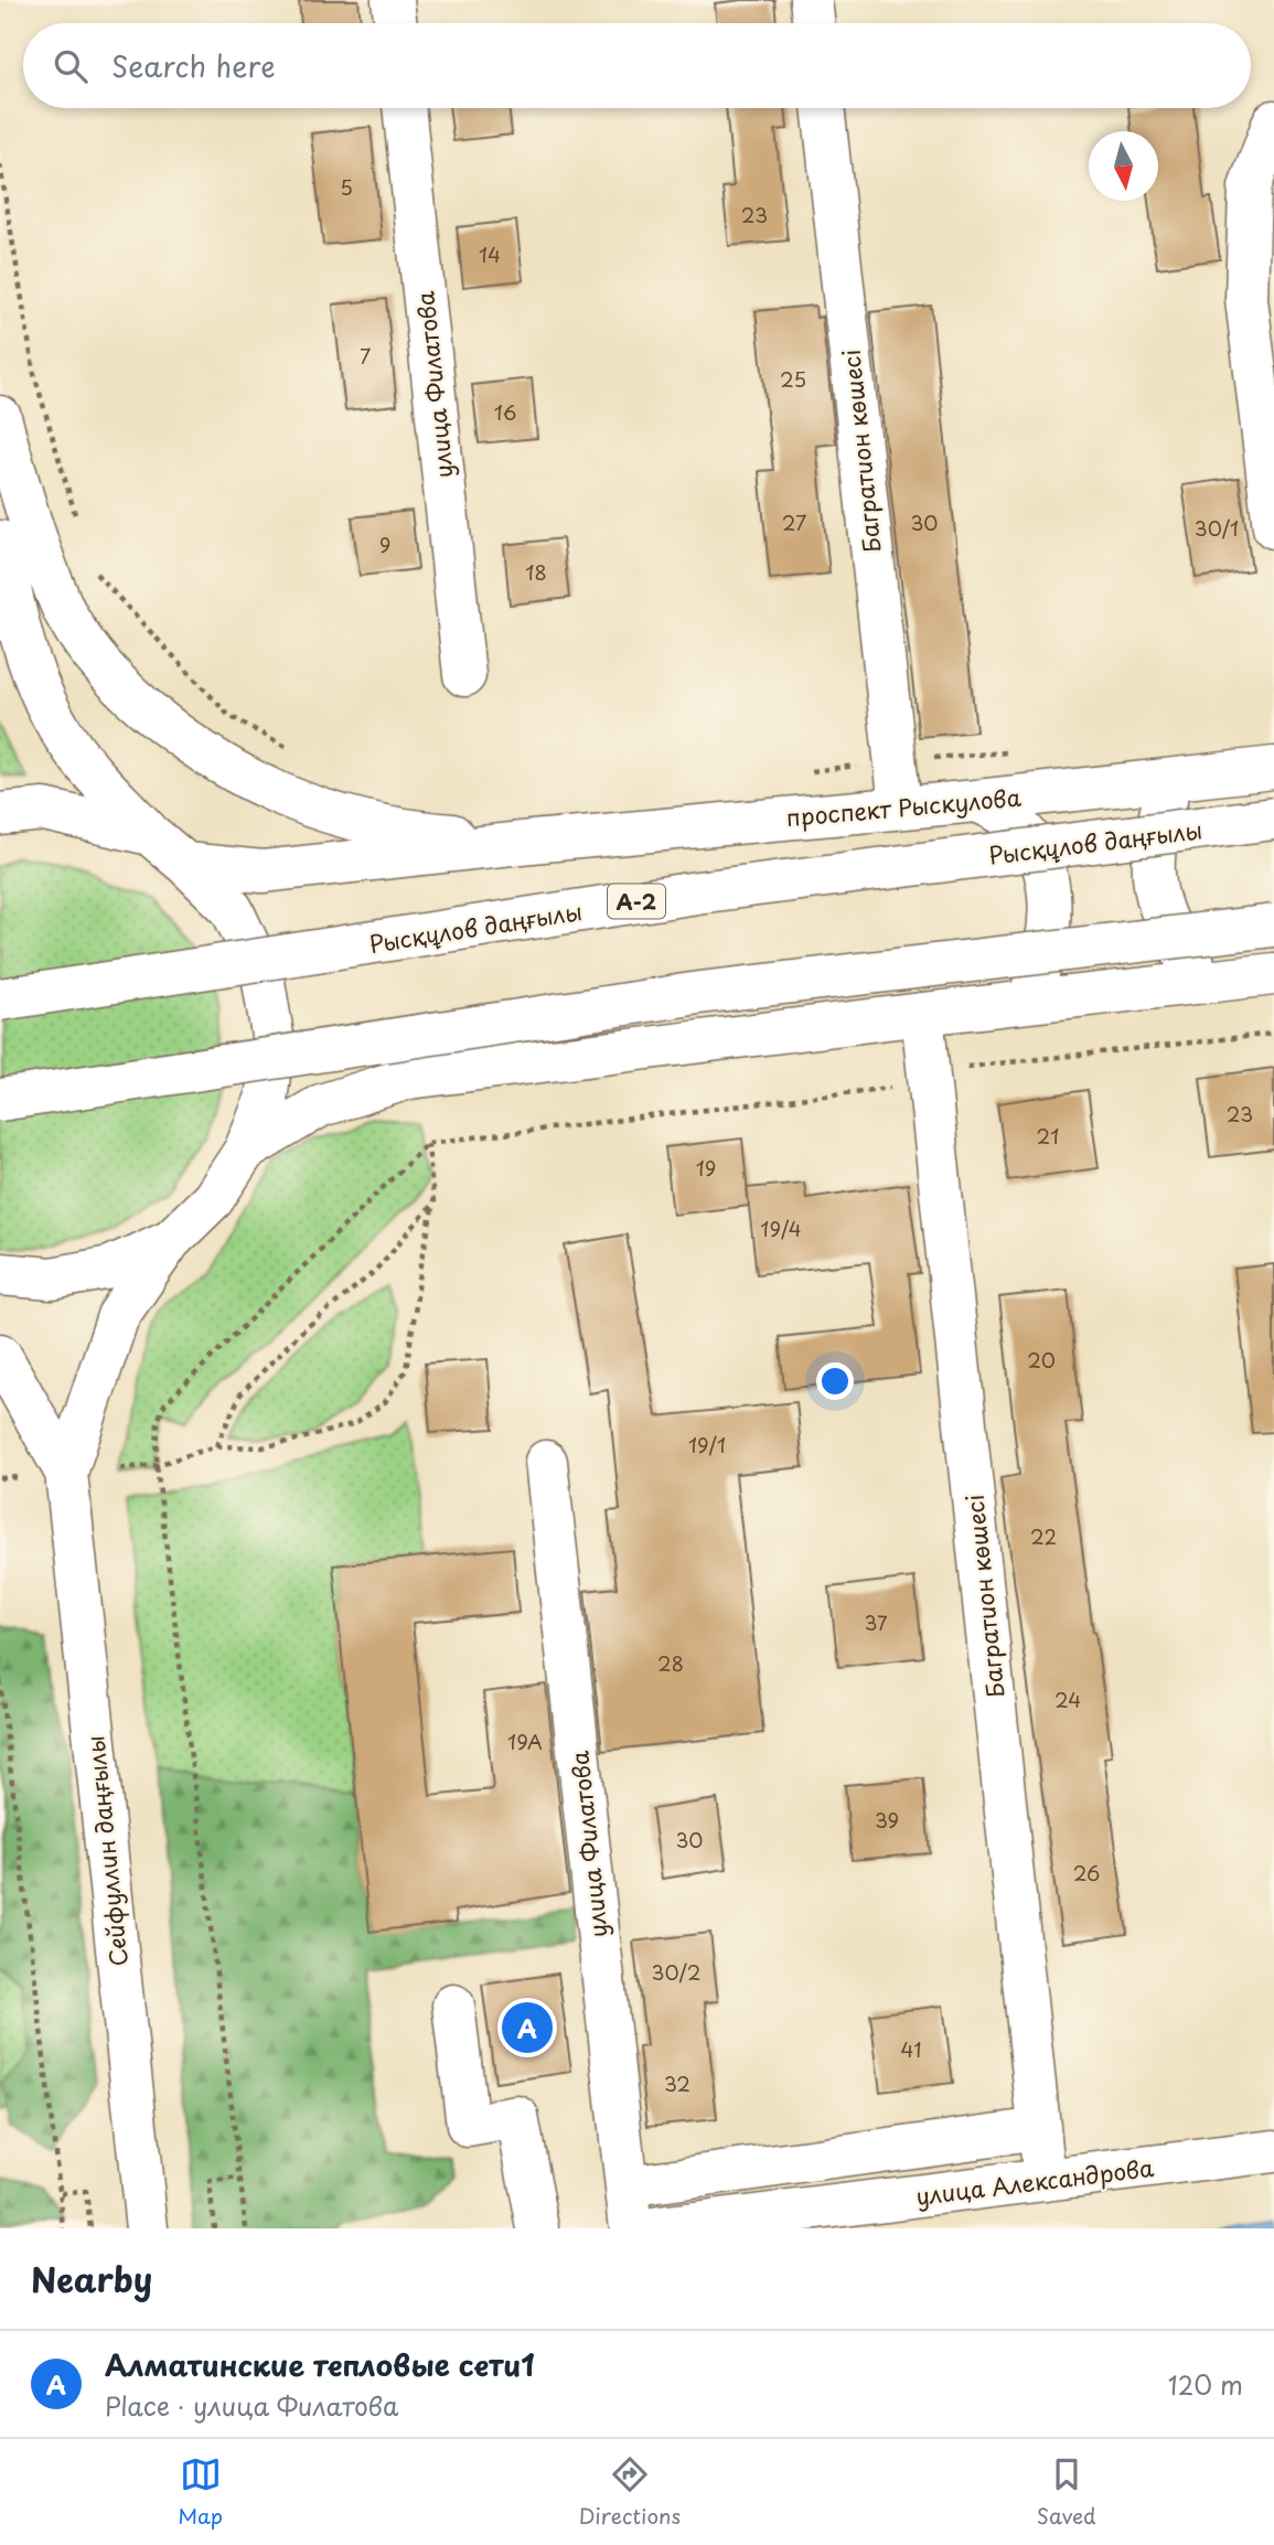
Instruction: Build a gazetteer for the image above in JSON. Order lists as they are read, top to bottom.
{
  "streets": {
    "main road": [
      "улица Филатова",
      "Багратион көшесі",
      "проспект Рыскулова",
      "Рысқұлов даңғылы",
      "A-2",
      "Сейфуллин даңғылы",
      "улица Александрова"
    ]
  },
  "crossings": [
    ["Багратион көшесі", "проспект Рыскулова"],
    ["Багратион көшесі", "улица Александрова"]
  ],
  "house_numbers": [
    "5",
    "23",
    "14",
    "7",
    "25",
    "16",
    "27",
    "30",
    "30/1",
    "9",
    "18",
    "23",
    "21",
    "19",
    "19/4",
    "20",
    "19/1",
    "22",
    "37",
    "28",
    "24",
    "19А",
    "39",
    "30",
    "26",
    "30/2",
    "41",
    "32"
  ],
  "north": "bottom",
  "page": {
    "search": "Search here",
    "pins": "A",
    "heading": "Nearby",
    "list": [
      {
        "mark": "A",
        "name": "Алматинские тепловые сети1",
        "note": "Place · улица Филатова",
        "value": "120 m"
      }
    ],
    "nav": ["Map", "Directions", "Saved"]
  }
}
